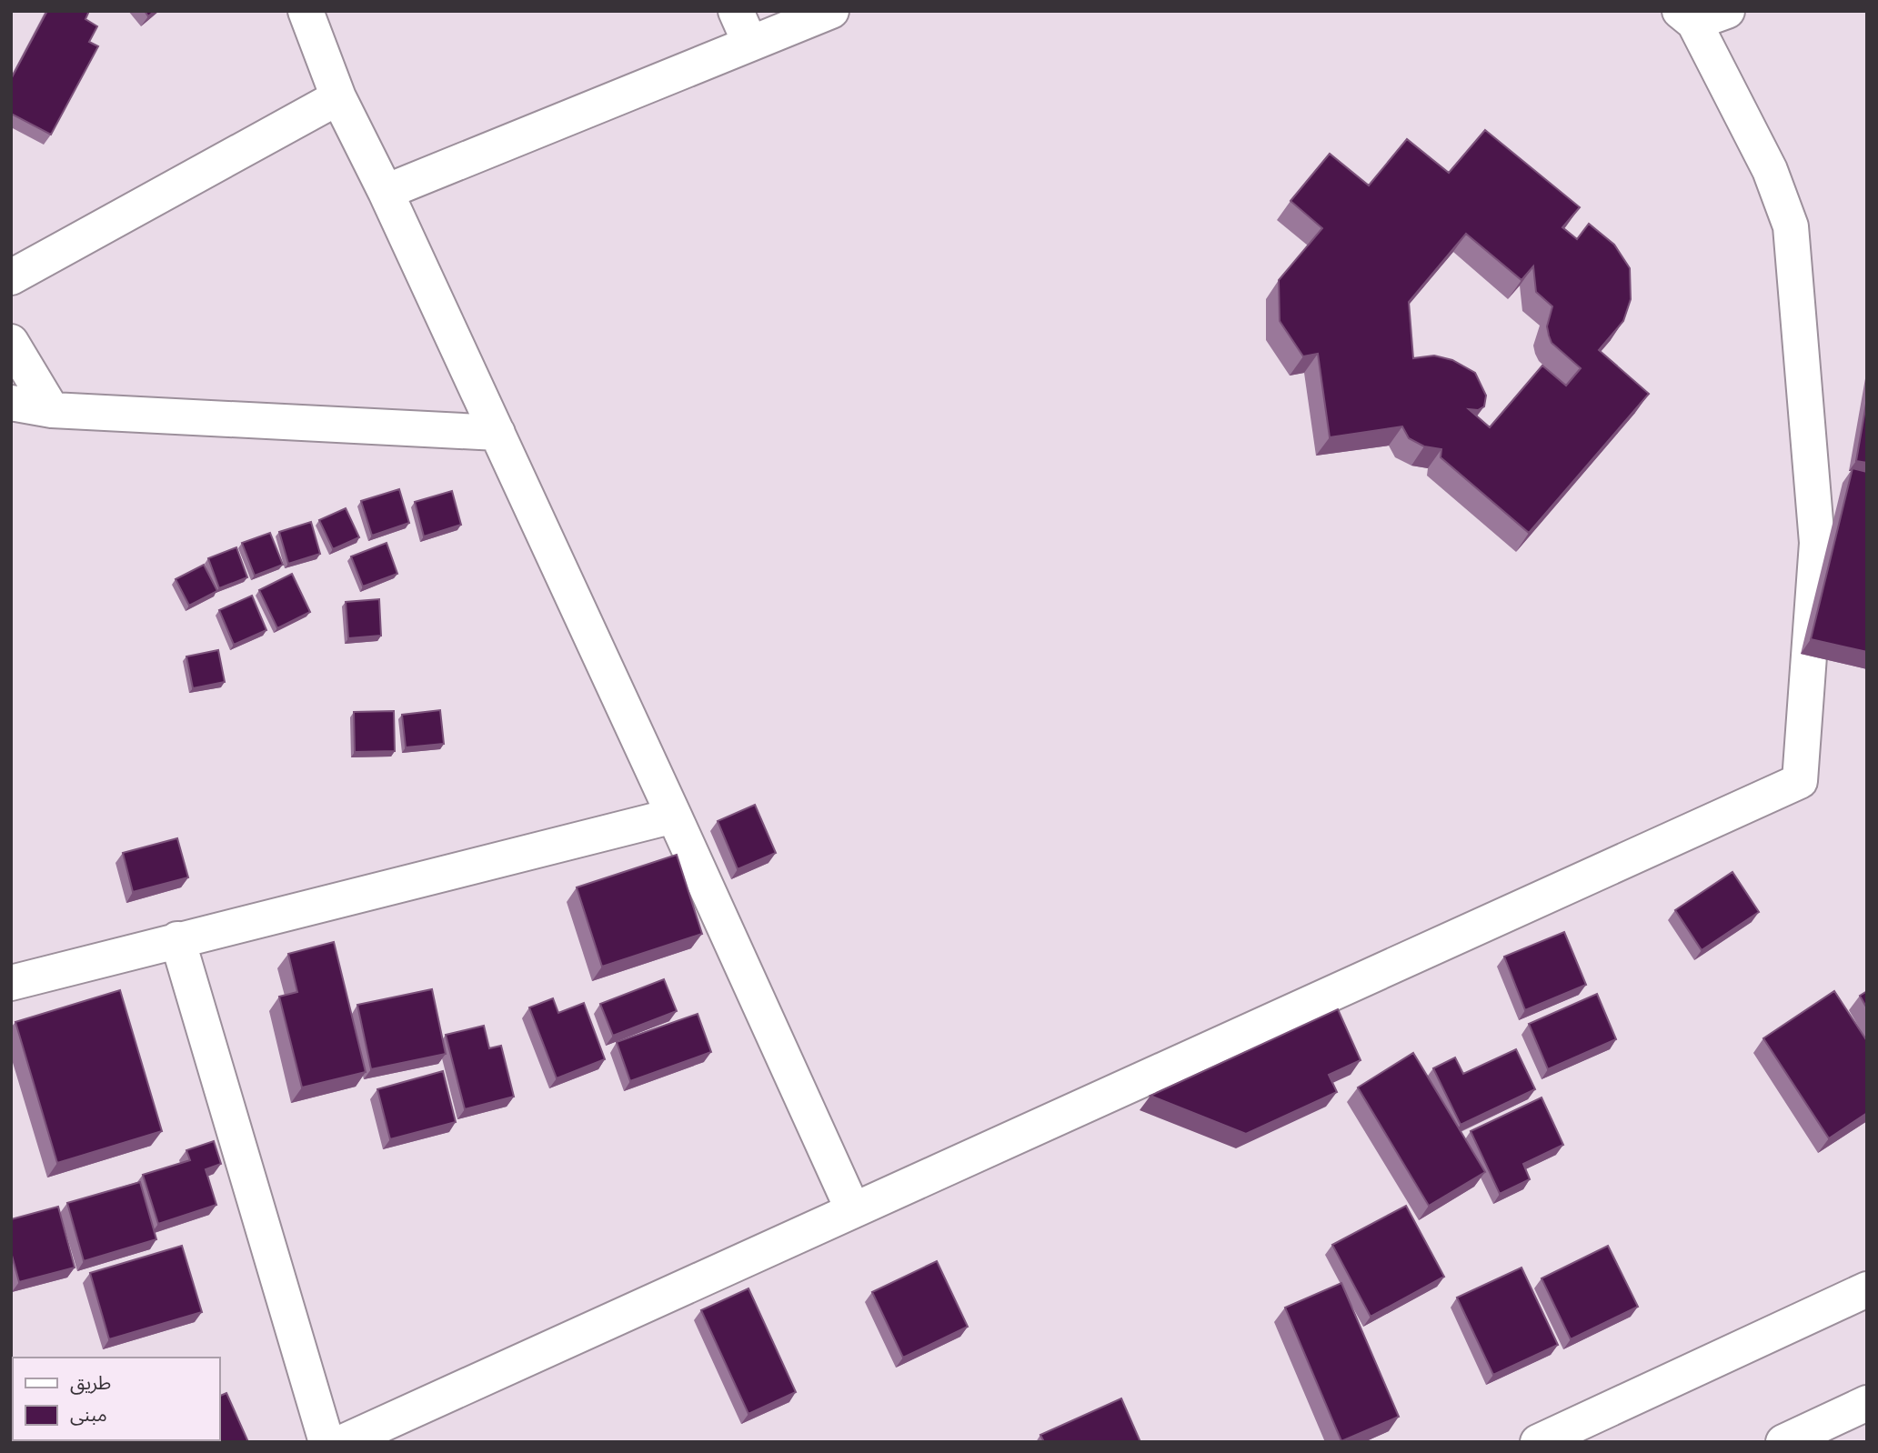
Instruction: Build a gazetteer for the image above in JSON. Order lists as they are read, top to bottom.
{
  "legend": ["طريق", "مبنى"]
}
